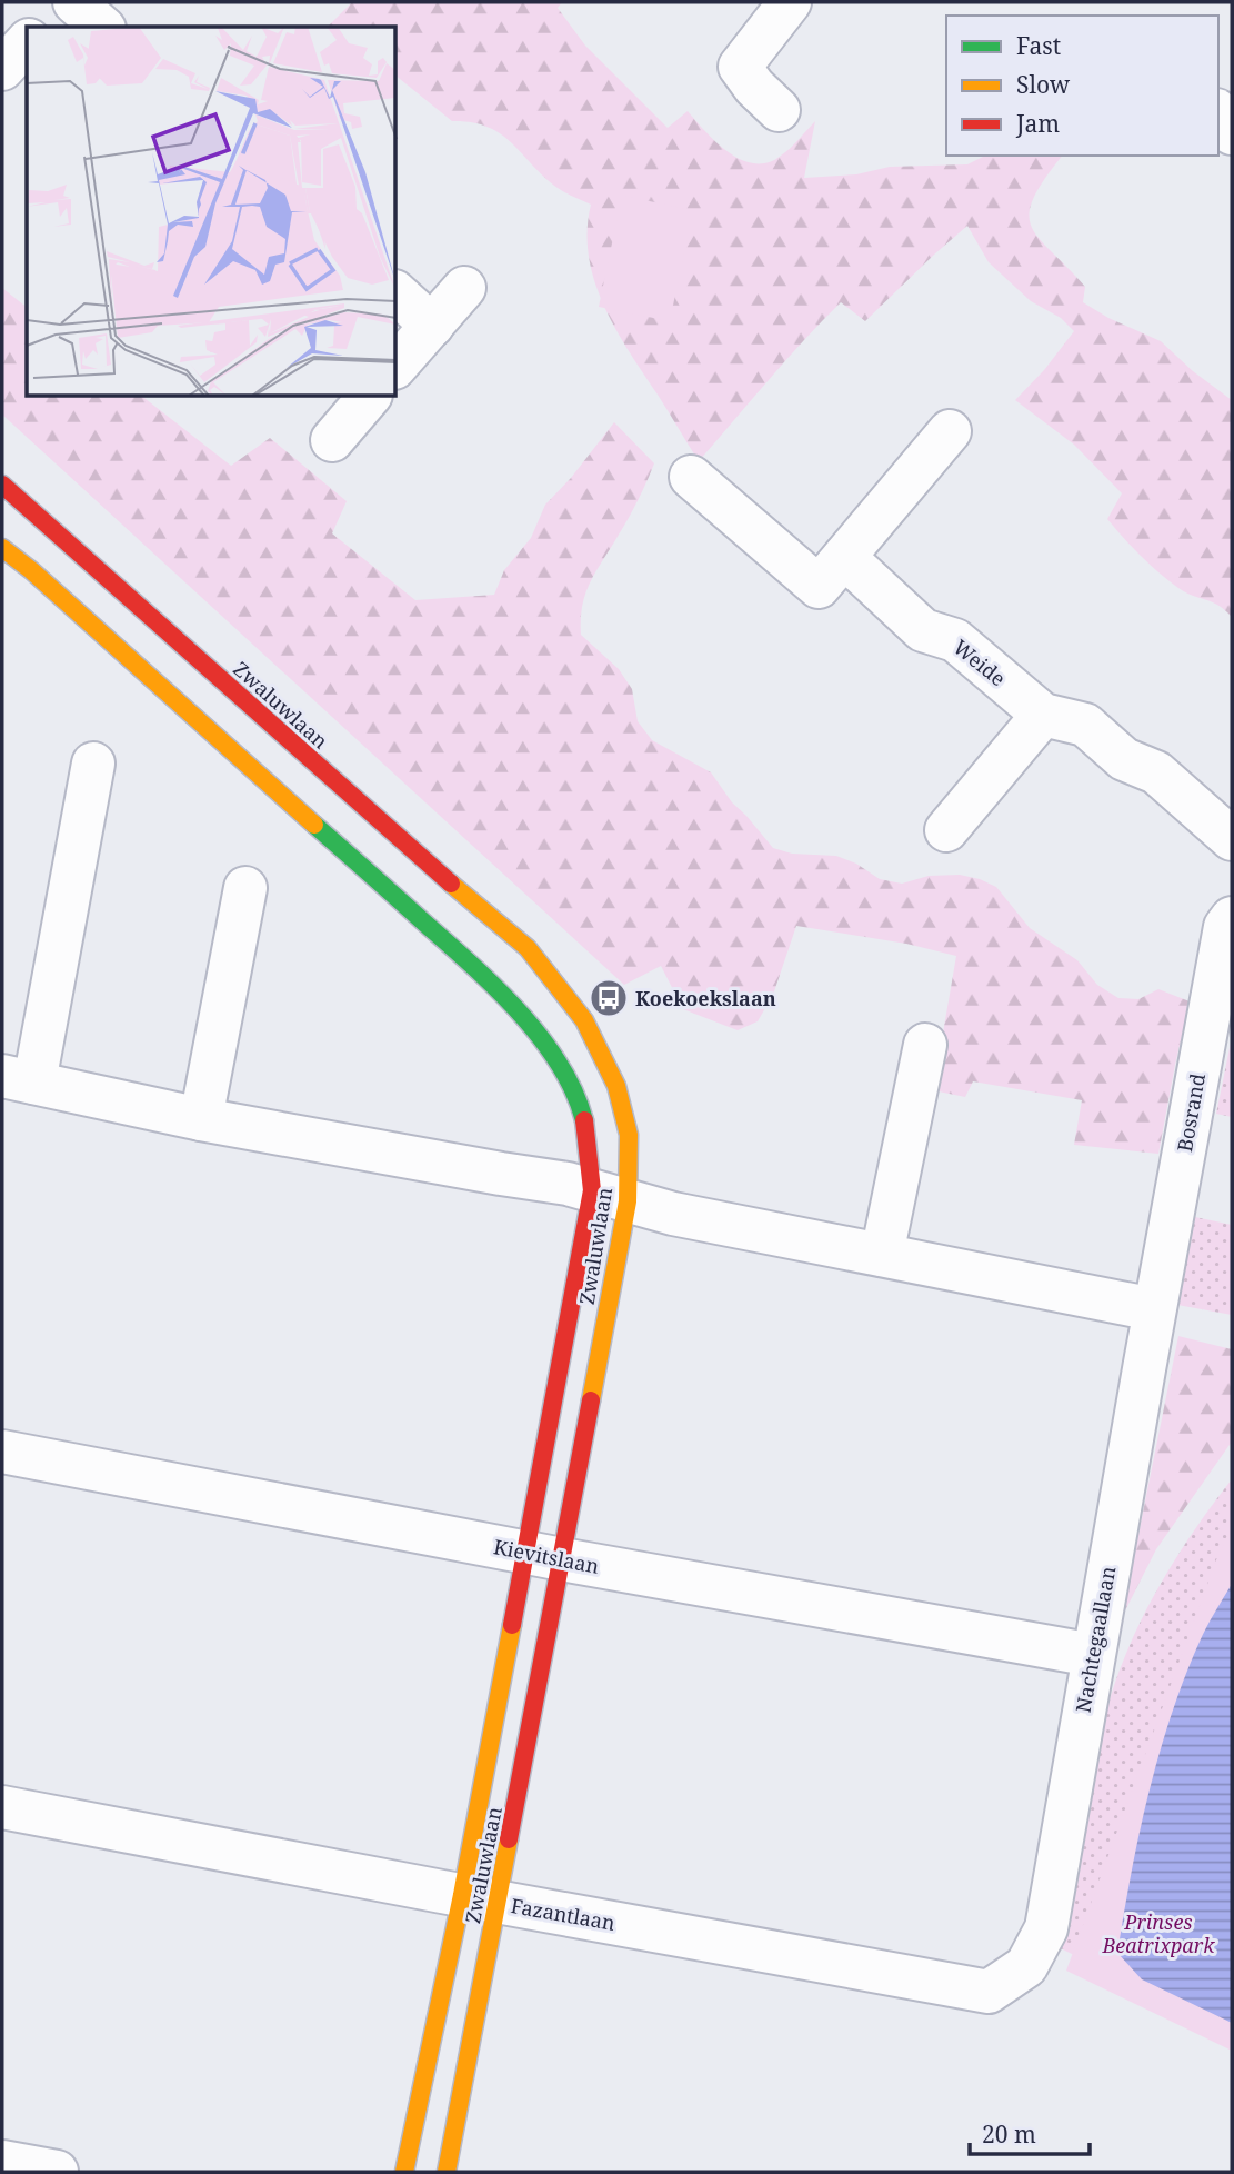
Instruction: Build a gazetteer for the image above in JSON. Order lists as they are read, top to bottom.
{
  "streets": {
    "main road": ["Zwaluwlaan"],
    "street": [
      "Weide",
      "Bosrand",
      "Kievitslaan",
      "Nachtegaallaan",
      "Fazantlaan"
    ]
  },
  "crossings": [
    ["Zwaluwlaan", "Kievitslaan"],
    ["Zwaluwlaan", "Fazantlaan"],
    ["Bosrand", "Nachtegaallaan"],
    ["Kievitslaan", "Nachtegaallaan"],
    ["Nachtegaallaan", "Fazantlaan"]
  ],
  "parks": ["Prinses Beatrixpark"],
  "places": {
    "bus stop": ["Koekoekslaan"]
  },
  "legend": ["Fast", "Slow", "Jam"],
  "scale_bar": "20 m"
}
